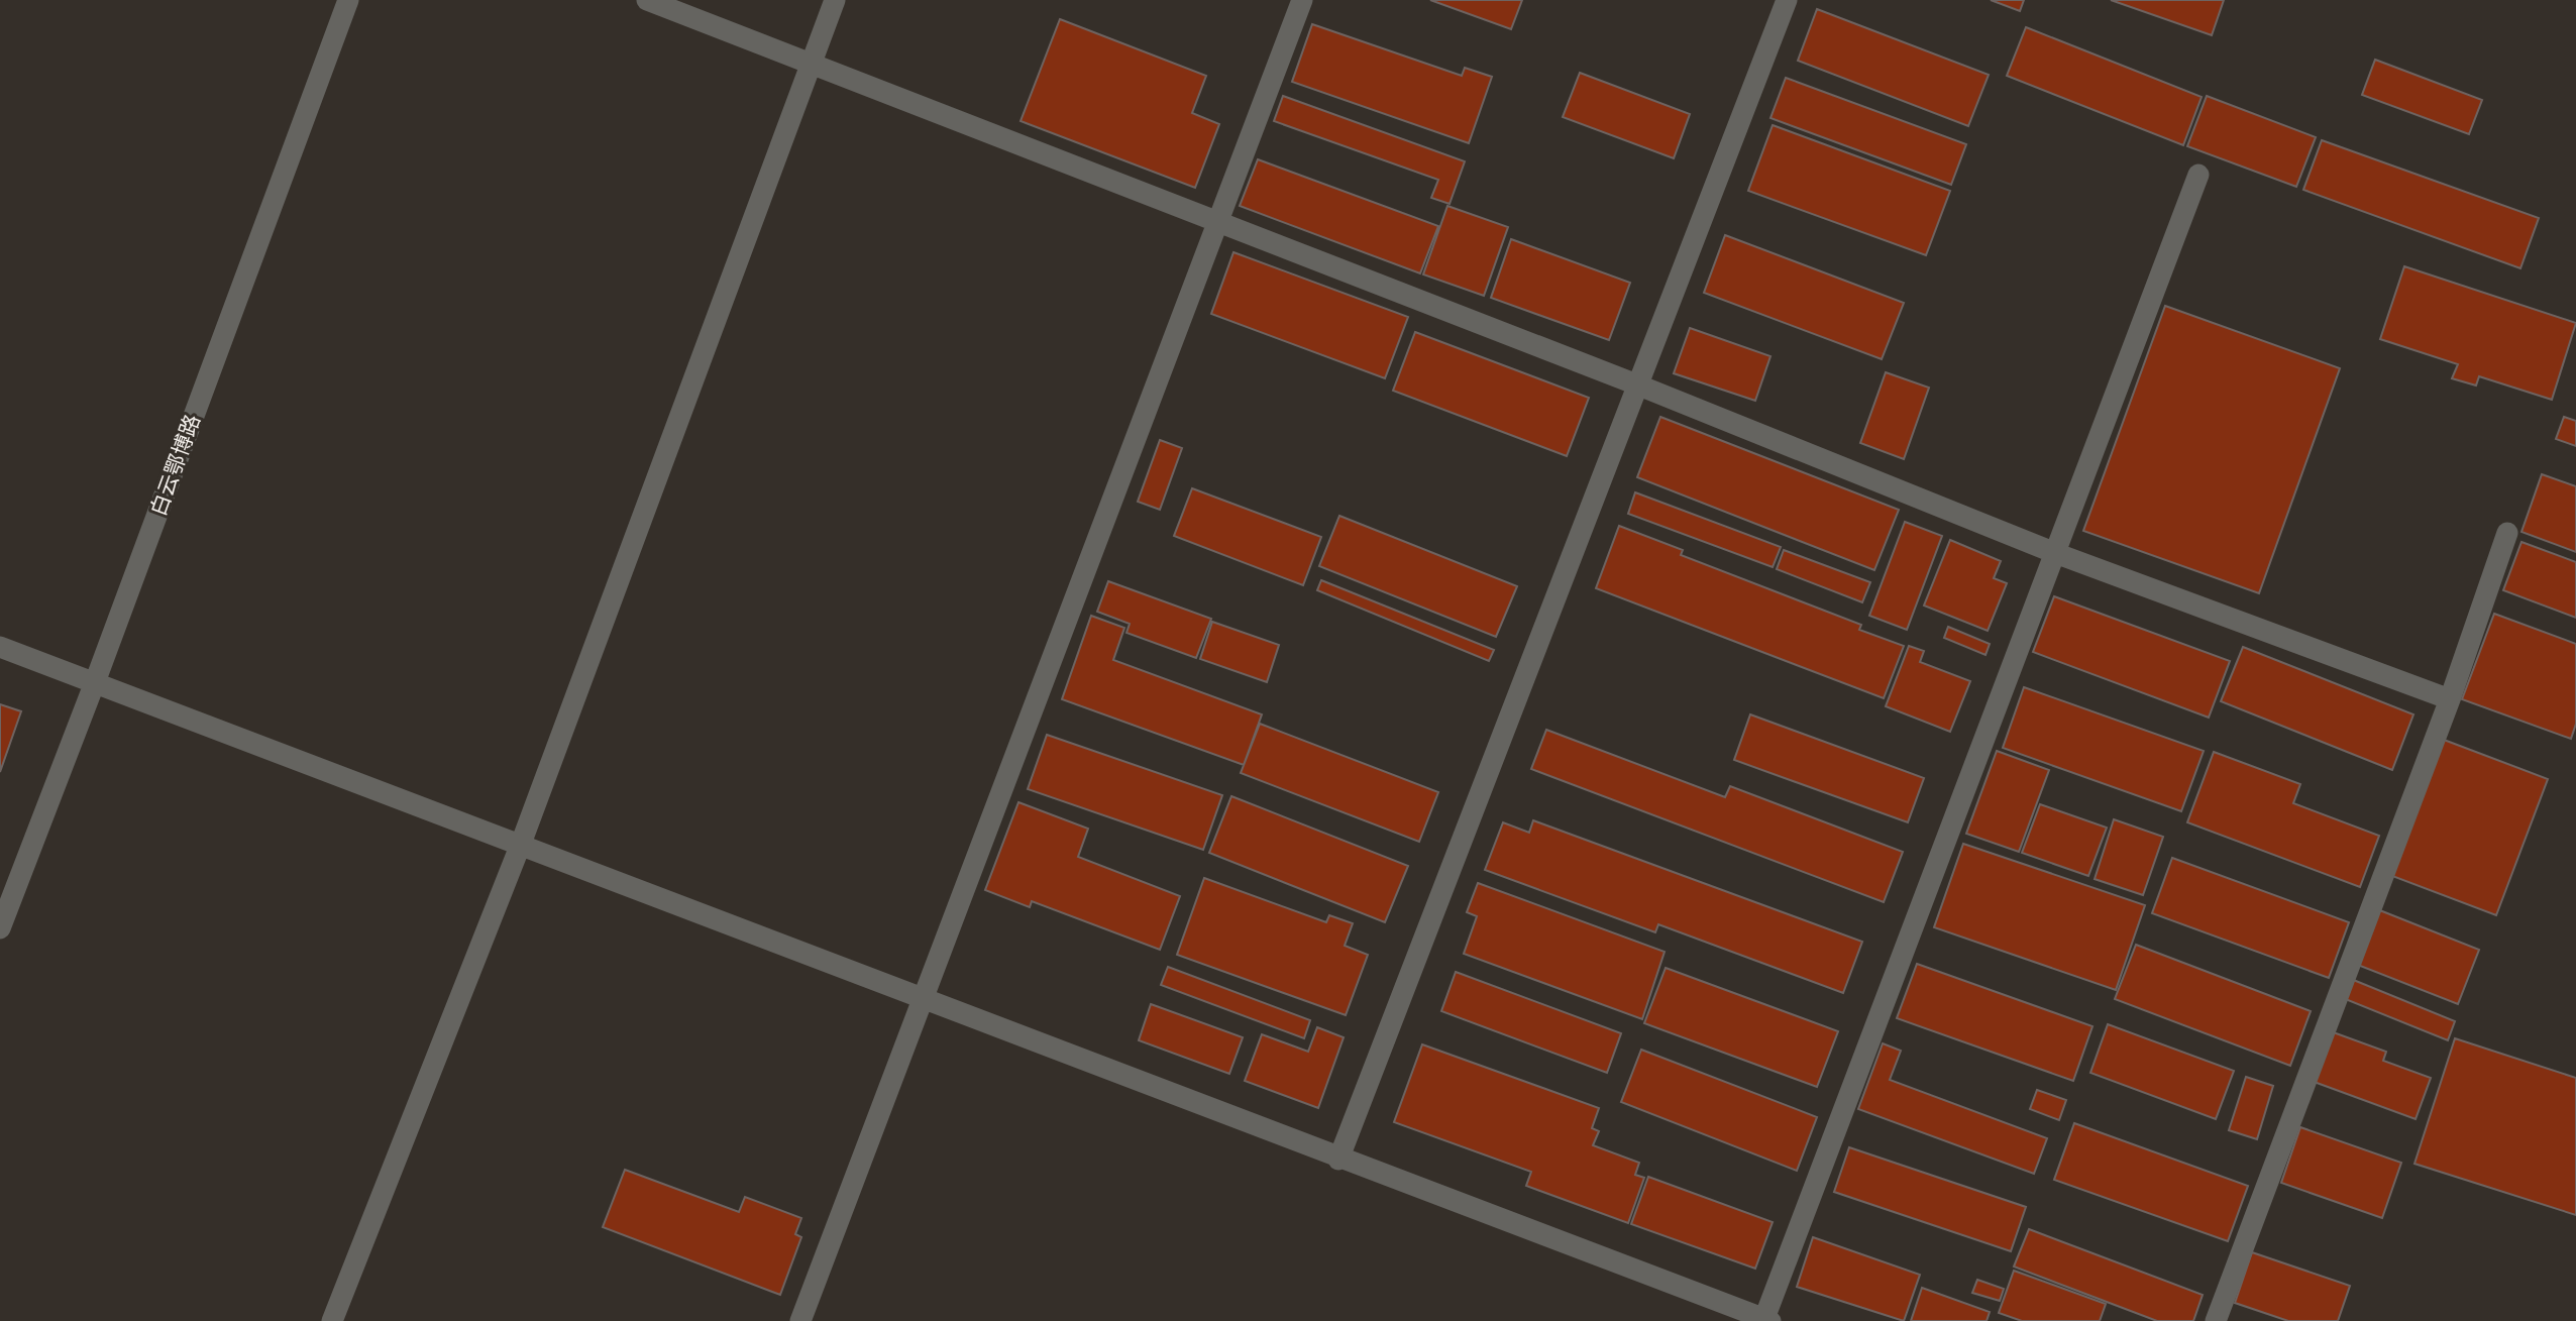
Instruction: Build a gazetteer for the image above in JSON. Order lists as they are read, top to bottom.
{
  "streets": {
    "street": ["白云鄂博路"]
  }
}
